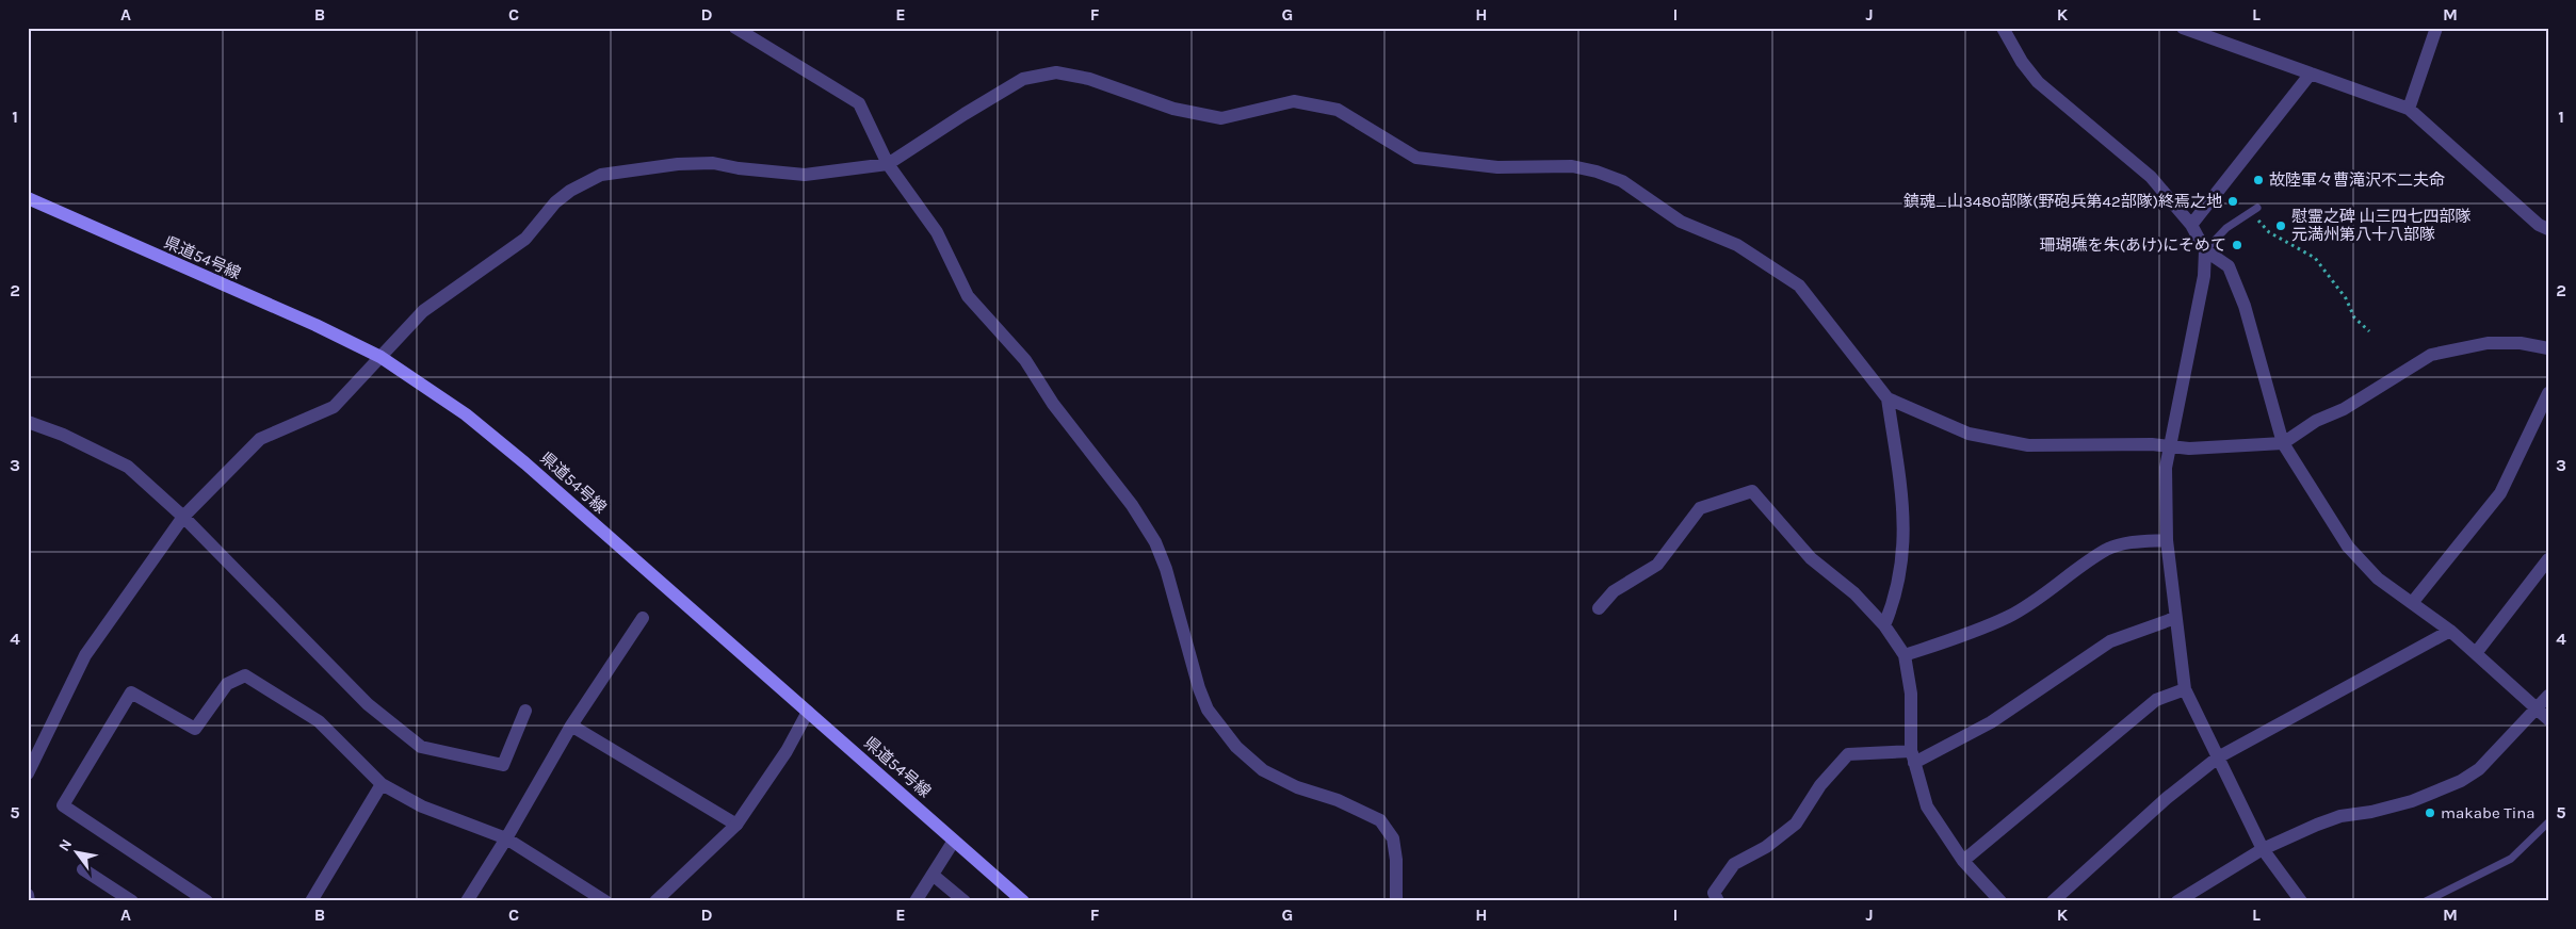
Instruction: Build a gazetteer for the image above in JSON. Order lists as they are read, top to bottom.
{
  "streets": {
    "main road": ["県道54号線"]
  },
  "places": [
    "故陸軍々曹滝沢不二夫命",
    "鎮魂_山3480部隊(野砲兵第42部隊)終焉之地",
    "慰霊之碑 山三四七四部隊 元満州第八十八部隊",
    "珊瑚礁を朱(あけ)にそめて",
    "makabe Tina"
  ],
  "north": "top left",
  "grid": {
    "columns": [
      "A",
      "B",
      "C",
      "D",
      "E",
      "F",
      "G",
      "H",
      "I",
      "J",
      "K",
      "L",
      "M"
    ],
    "rows": [
      "1",
      "2",
      "3",
      "4",
      "5"
    ]
  }
}
